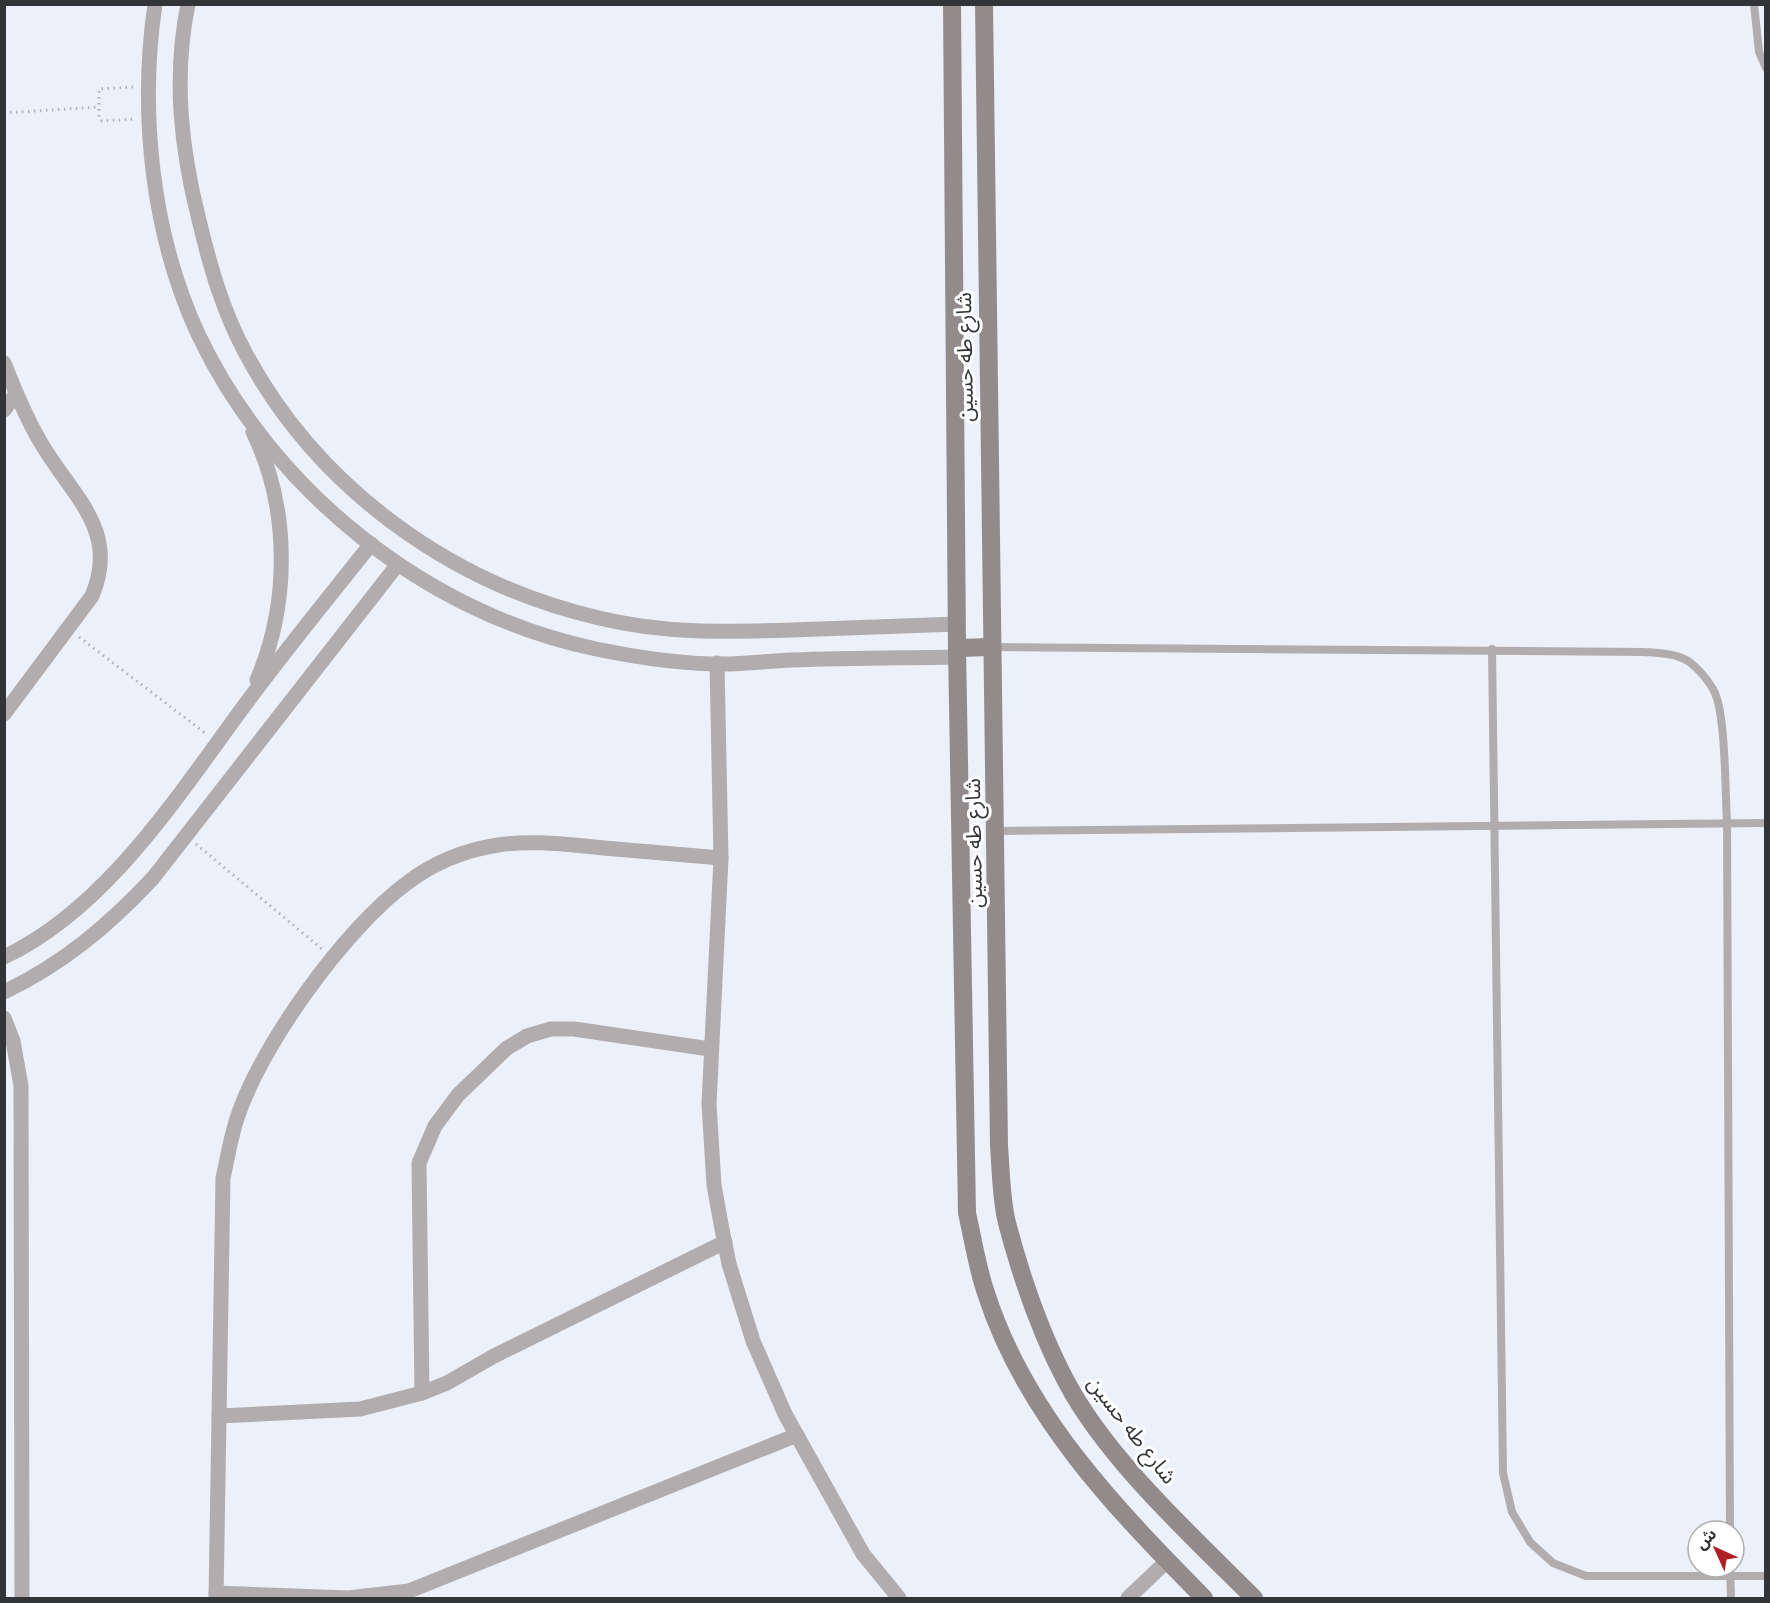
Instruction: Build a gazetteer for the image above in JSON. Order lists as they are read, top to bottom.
{
  "streets": {
    "main road": ["شارع طه حسين"]
  },
  "north": "top left"
}
